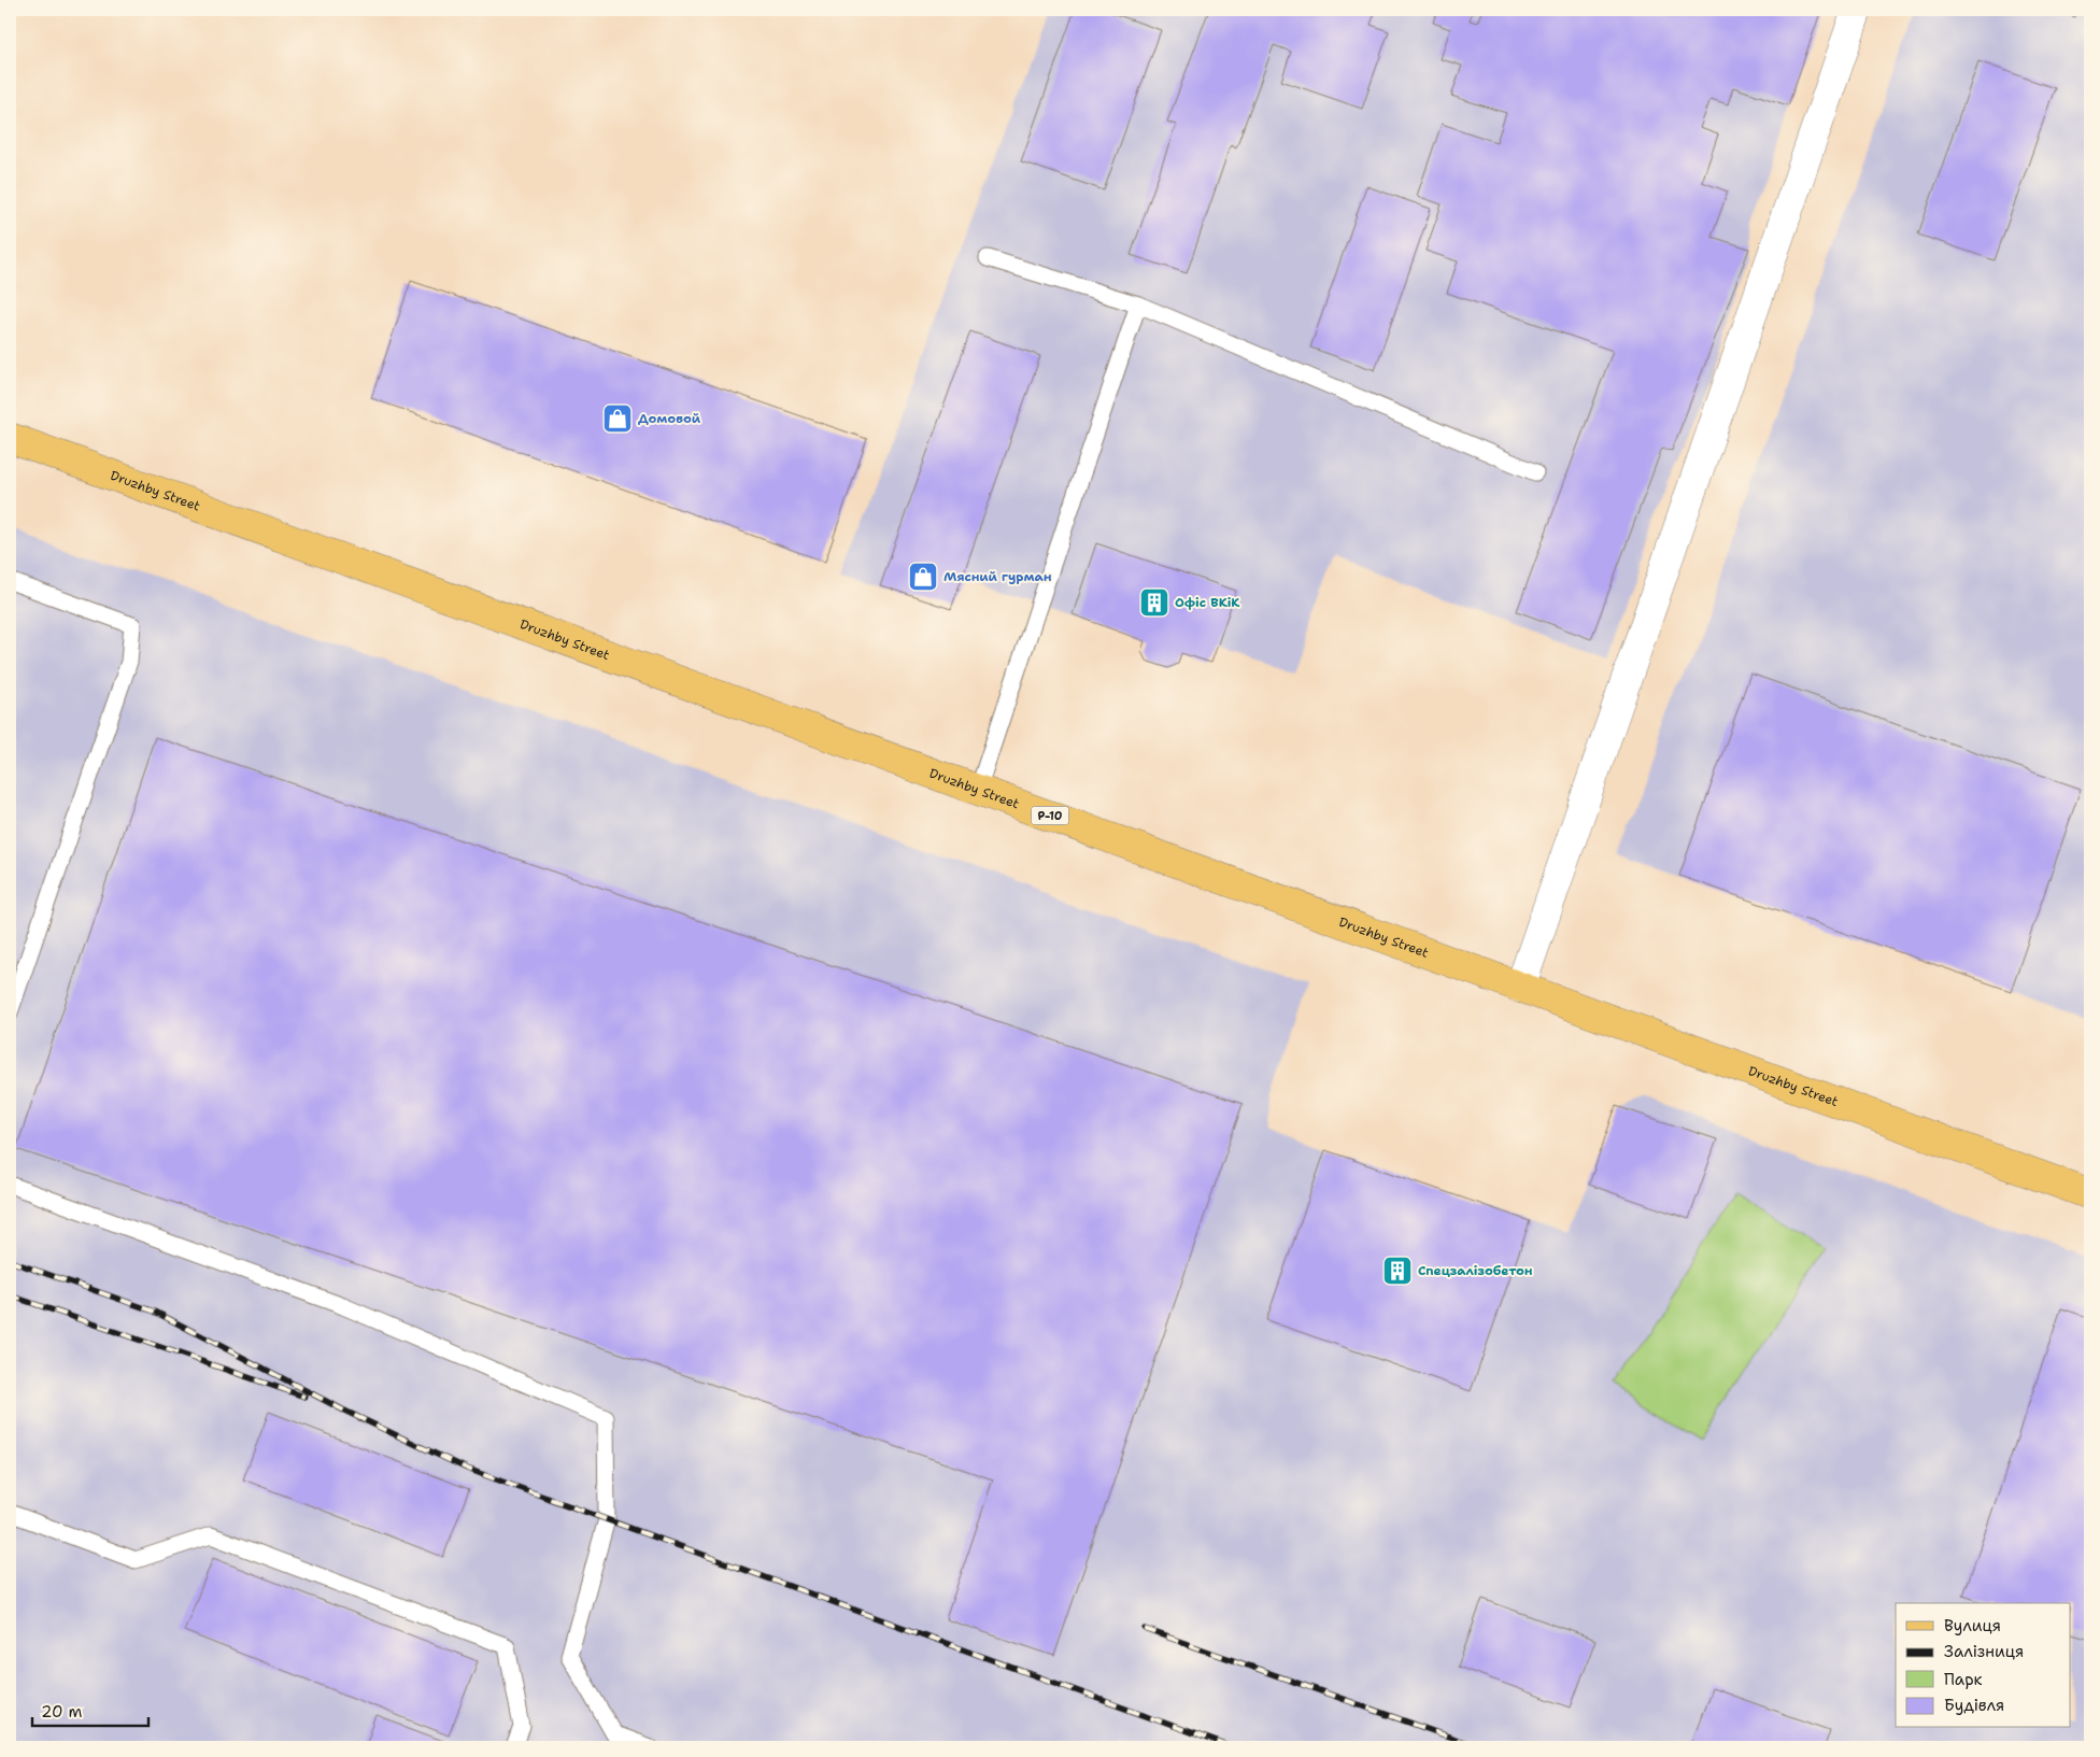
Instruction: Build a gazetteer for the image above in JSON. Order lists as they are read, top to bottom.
{
  "streets": {
    "main road": ["Druzhby Street", "Р-10"]
  },
  "places": {
    "shop": ["Домовой", "Мясний гурман"],
    "building": ["Офіс ВКіК", "Спецзалізобетон"]
  },
  "legend": [
    "Вулиця",
    "Залізниця",
    "Парк",
    "Будівля"
  ],
  "scale_bar": "20 m"
}
